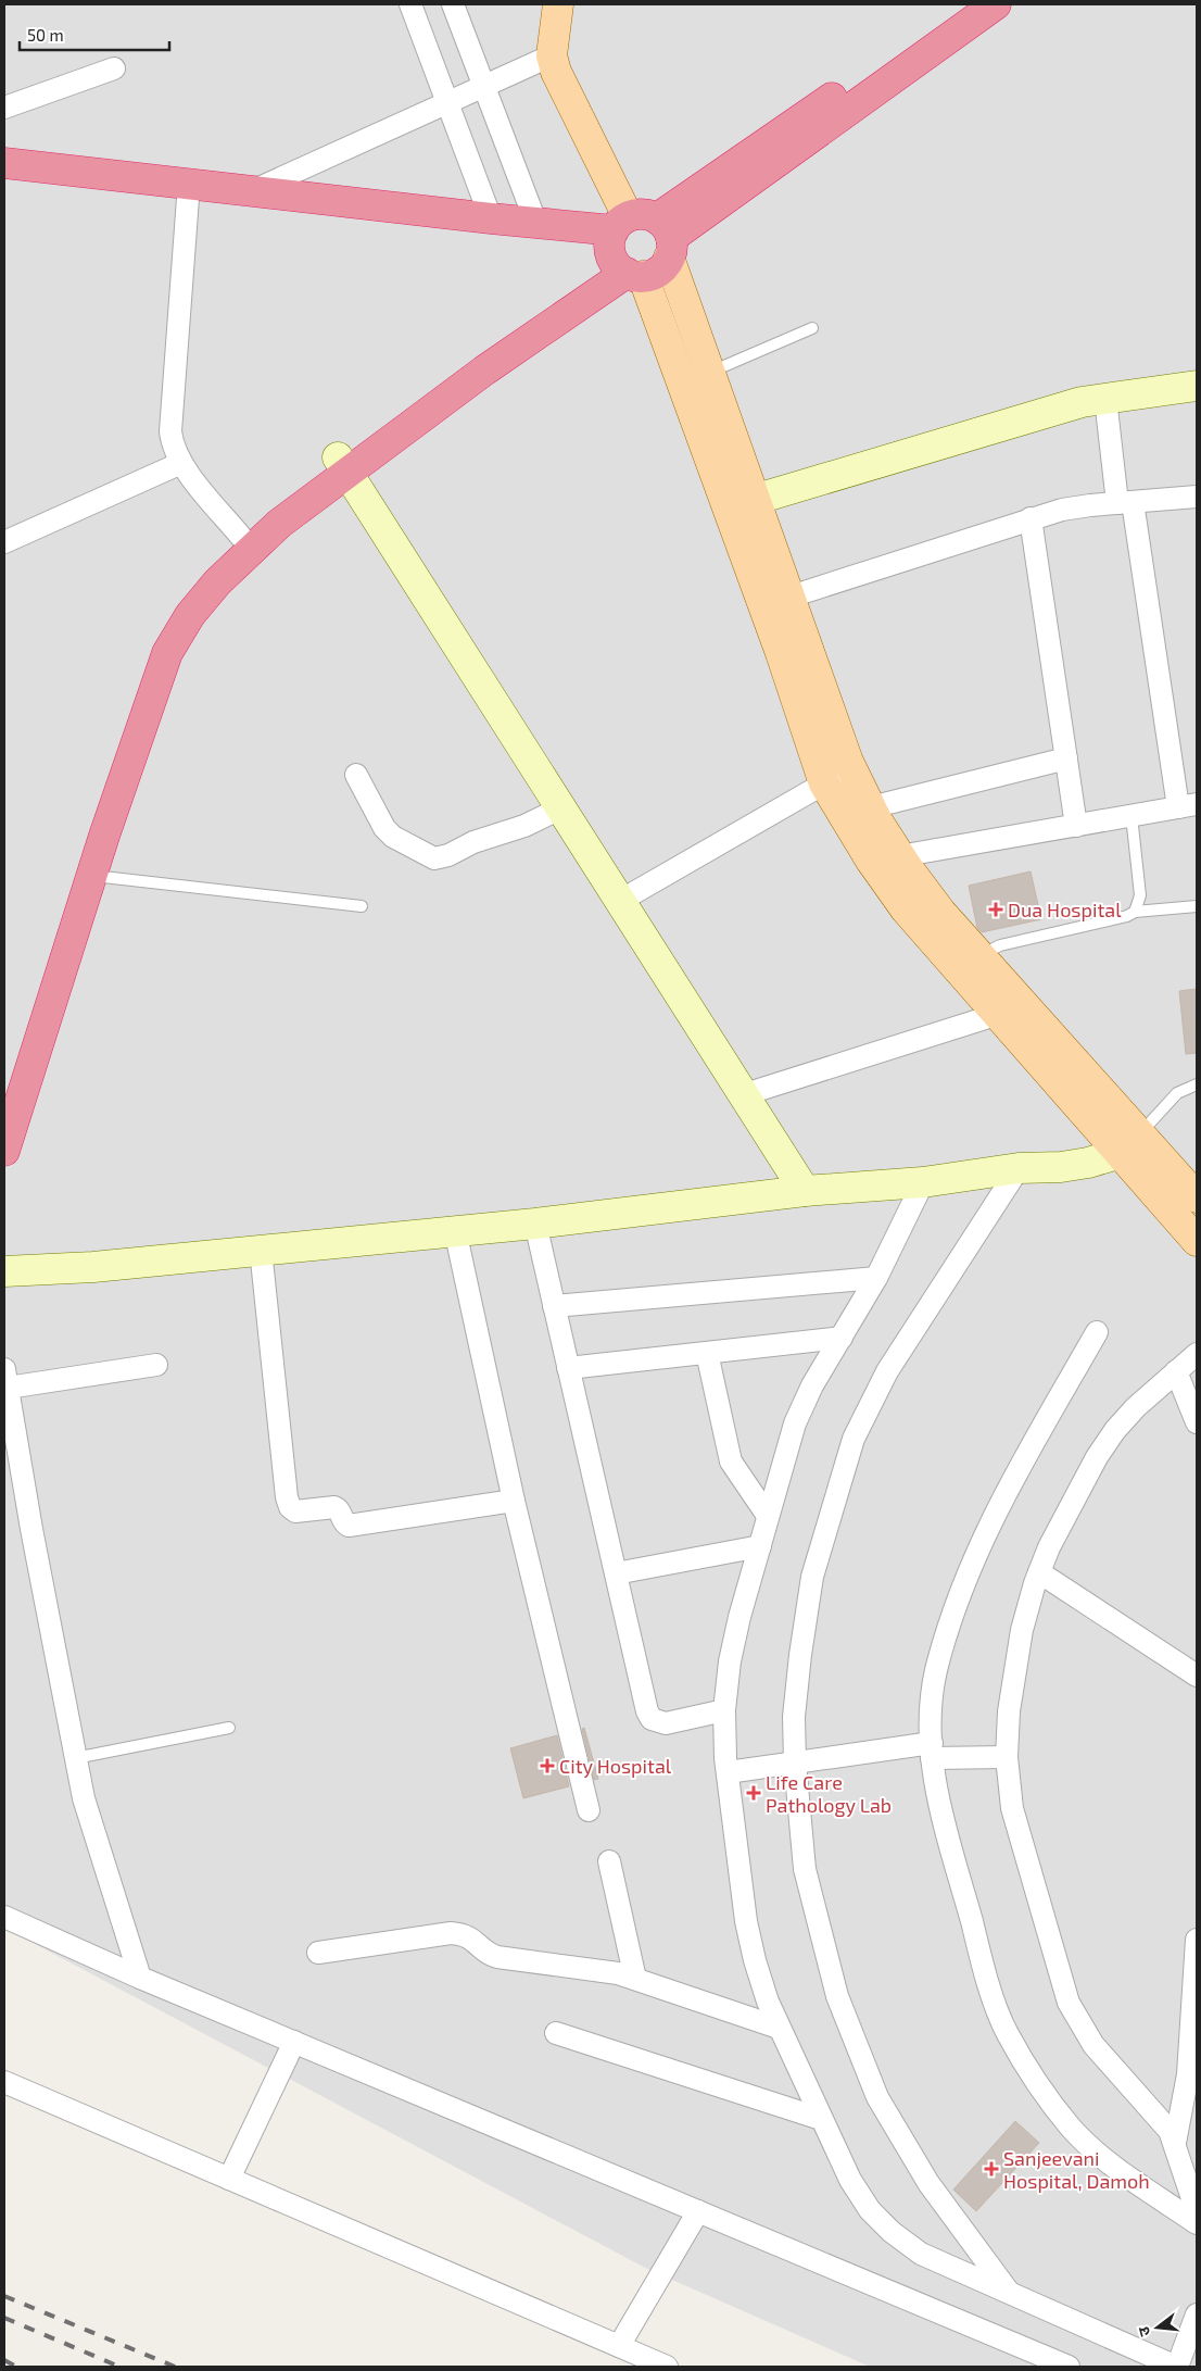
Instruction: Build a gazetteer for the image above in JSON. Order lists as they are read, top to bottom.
{
  "places": {
    "health": [
      "Dua Hospital",
      "City Hospital",
      "Life Care Pathology Lab",
      "Sanjeevani Hospital, Damoh"
    ]
  },
  "scale_bar": "50 m",
  "north": "left"
}
